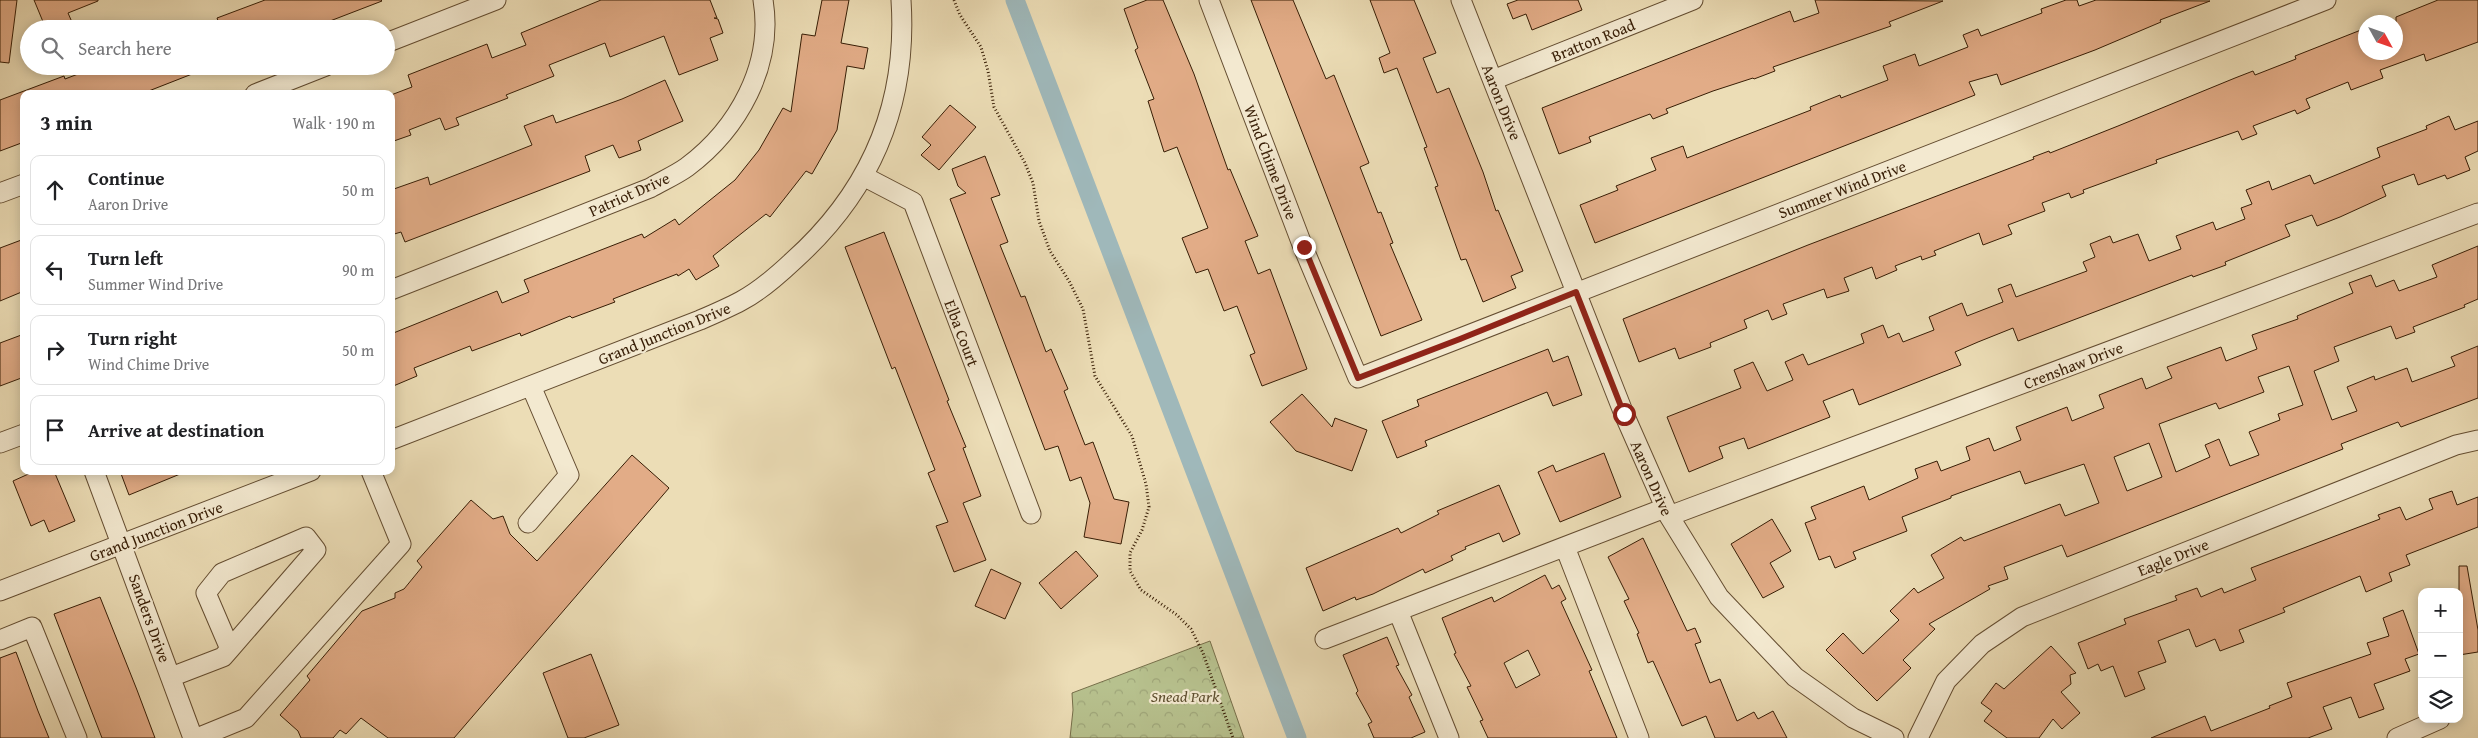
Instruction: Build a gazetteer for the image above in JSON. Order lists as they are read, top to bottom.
{
  "streets": {
    "street": [
      "Bratton Road",
      "Aaron Drive",
      "Wind Chime Drive",
      "Summer Wind Drive",
      "Patriot Drive",
      "Grand Junction Drive",
      "Elba Court",
      "Crenshaw Drive",
      "Eagle Drive",
      "Sanders Drive"
    ]
  },
  "crossings": [
    ["Bratton Road", "Aaron Drive"],
    ["Aaron Drive", "Summer Wind Drive"],
    ["Aaron Drive", "Crenshaw Drive"],
    ["Wind Chime Drive", "Summer Wind Drive"],
    ["Grand Junction Drive", "Elba Court"],
    ["Grand Junction Drive", "Sanders Drive"]
  ],
  "parks": ["Snead Park"],
  "north": "bottom right",
  "page": {
    "search": "Search here",
    "heading": ["3 min", "Walk · 190 m"],
    "list": [
      ["Continue", "Aaron Drive", "50 m"],
      ["Turn left", "Summer Wind Drive", "90 m"],
      ["Turn right", "Wind Chime Drive", "50 m"],
      "Arrive at destination"
    ],
    "map_buttons": ["+", "−"]
  }
}
